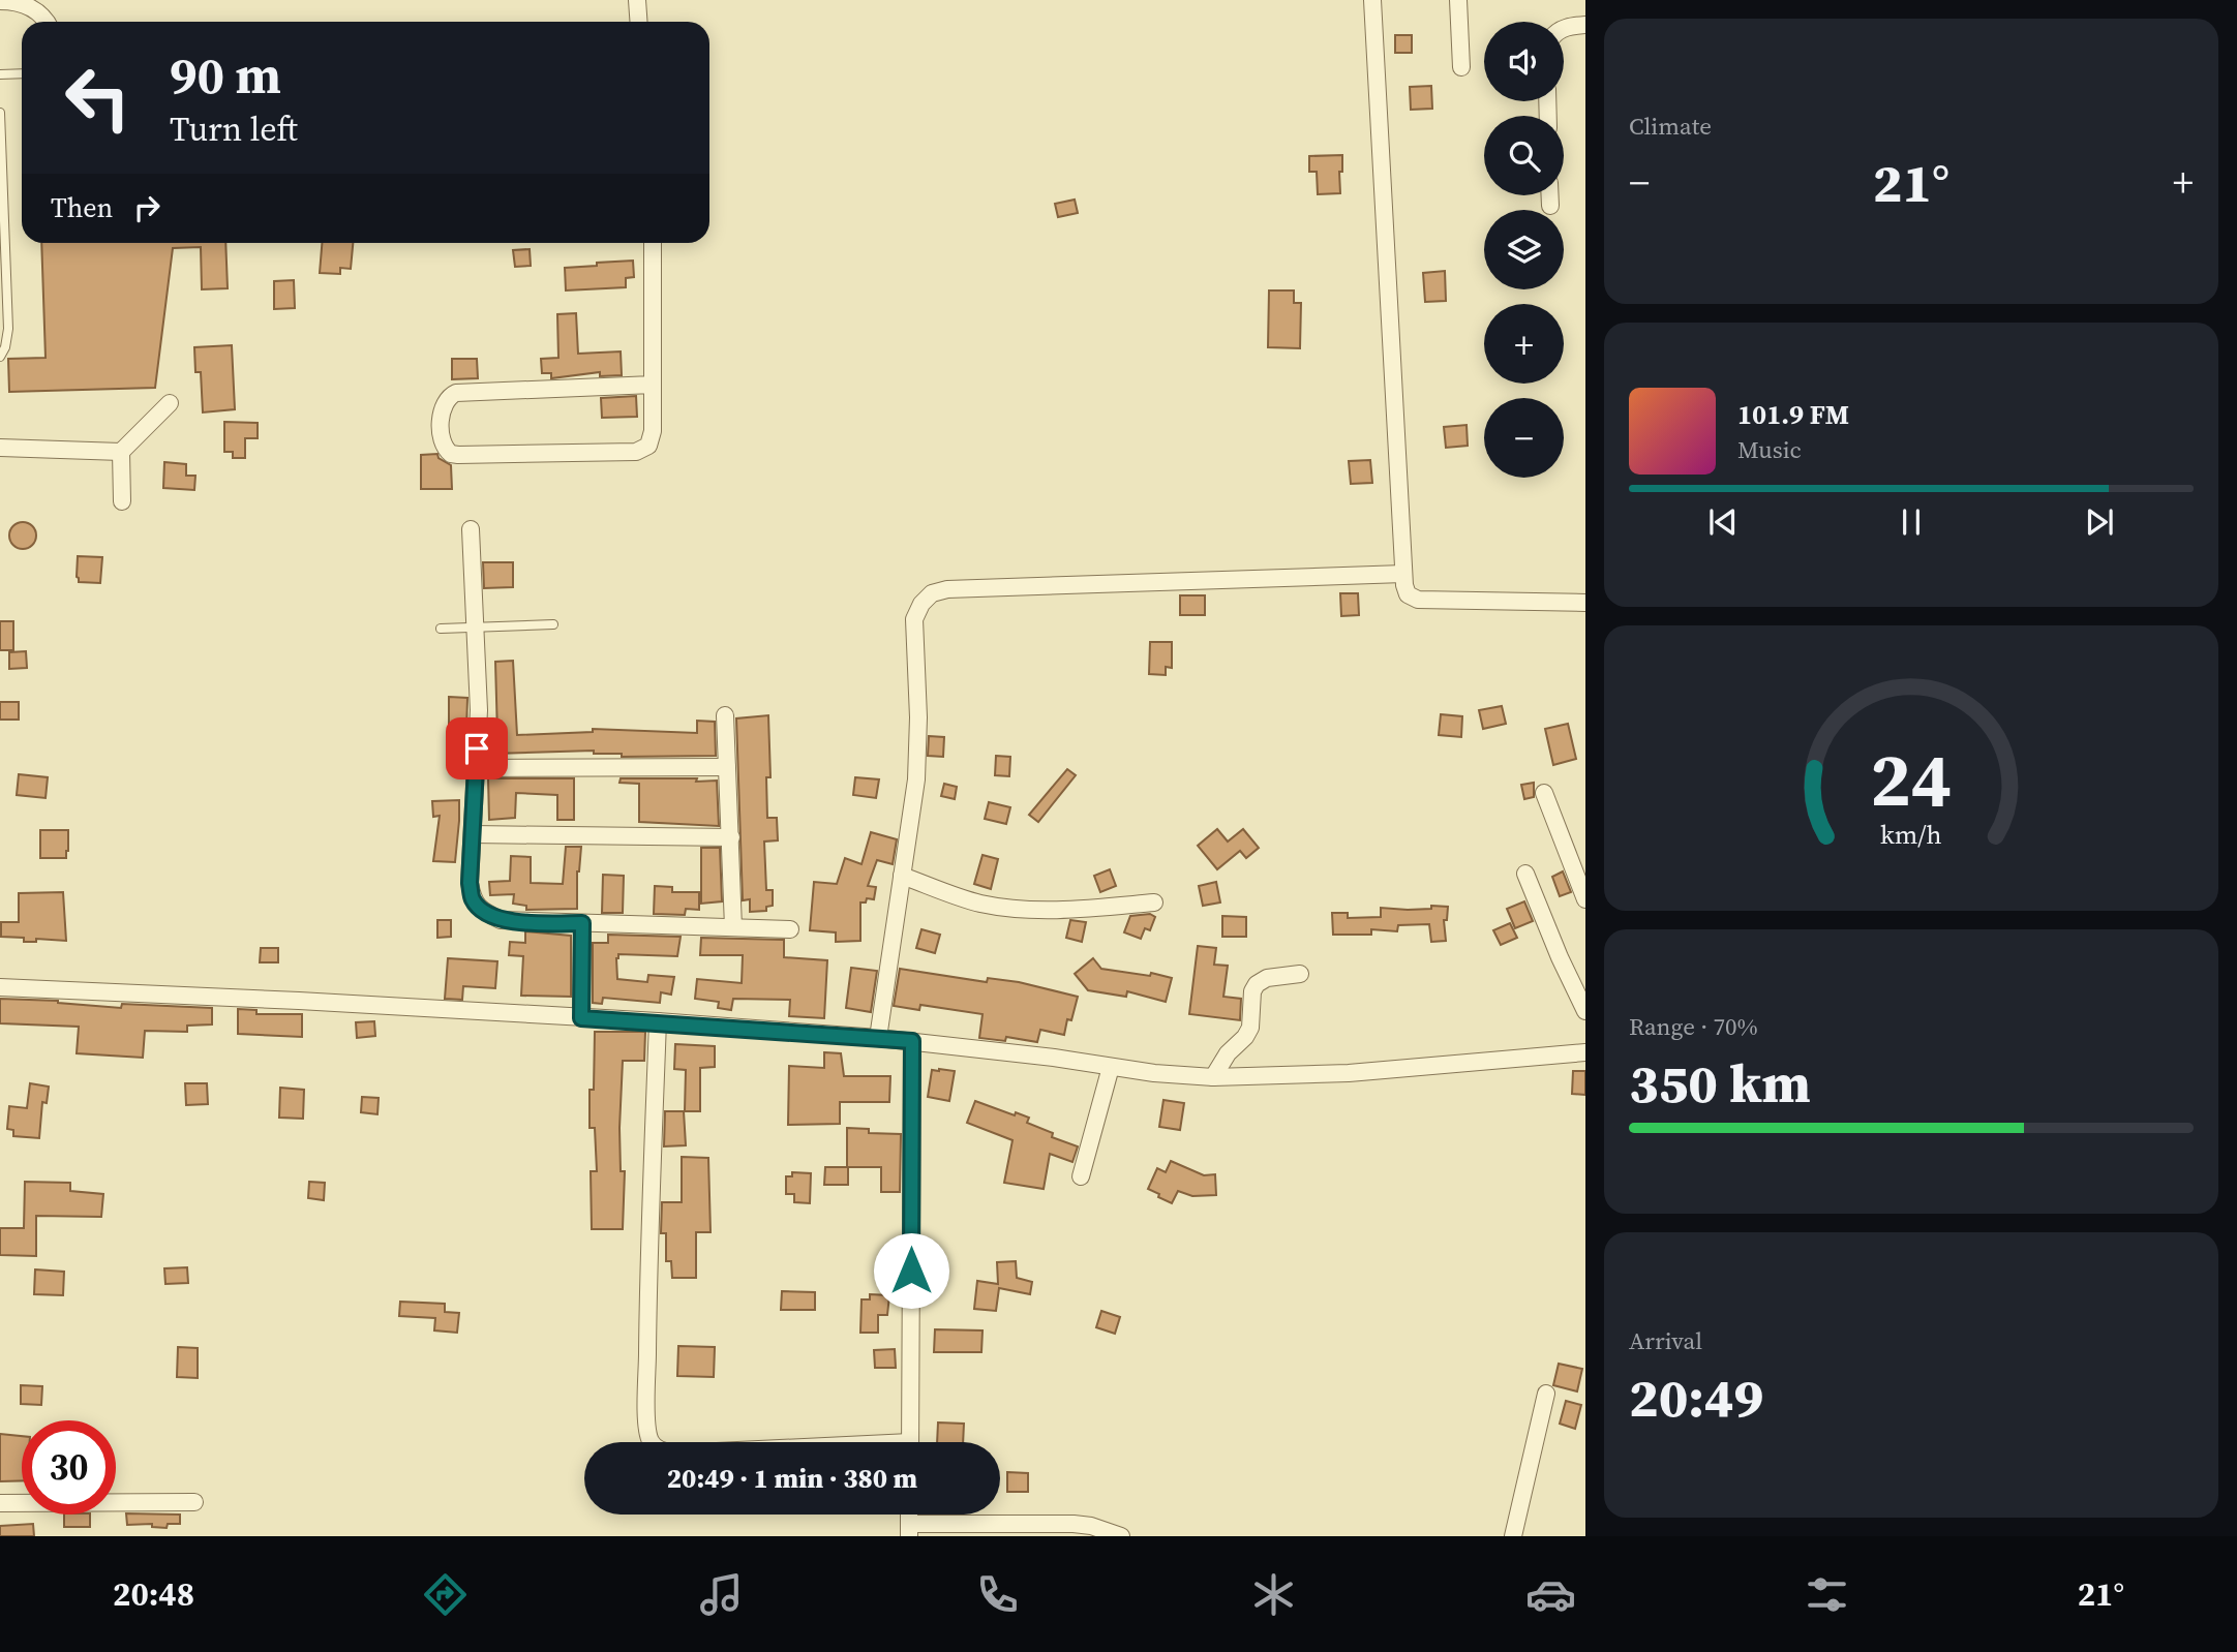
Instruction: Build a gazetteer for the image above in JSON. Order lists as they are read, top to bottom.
{
  "page": {
    "tile": [
      "Climate",
      ["Range · 70%", "350 km"],
      ["Arrival", "20:49"]
    ],
    "map_buttons": ["+", "−"],
    "turn": ["90 m", "Turn left"],
    "heat": ["−", "21°", "+"],
    "then": "Then",
    "song": ["101.9 FM", "Music"],
    "limit": "30",
    "trip": "20:49 · 1 min · 380 m",
    "tabs": ["20:48", "21°"],
    "gauge": ["24", "km/h"]
  }
}
